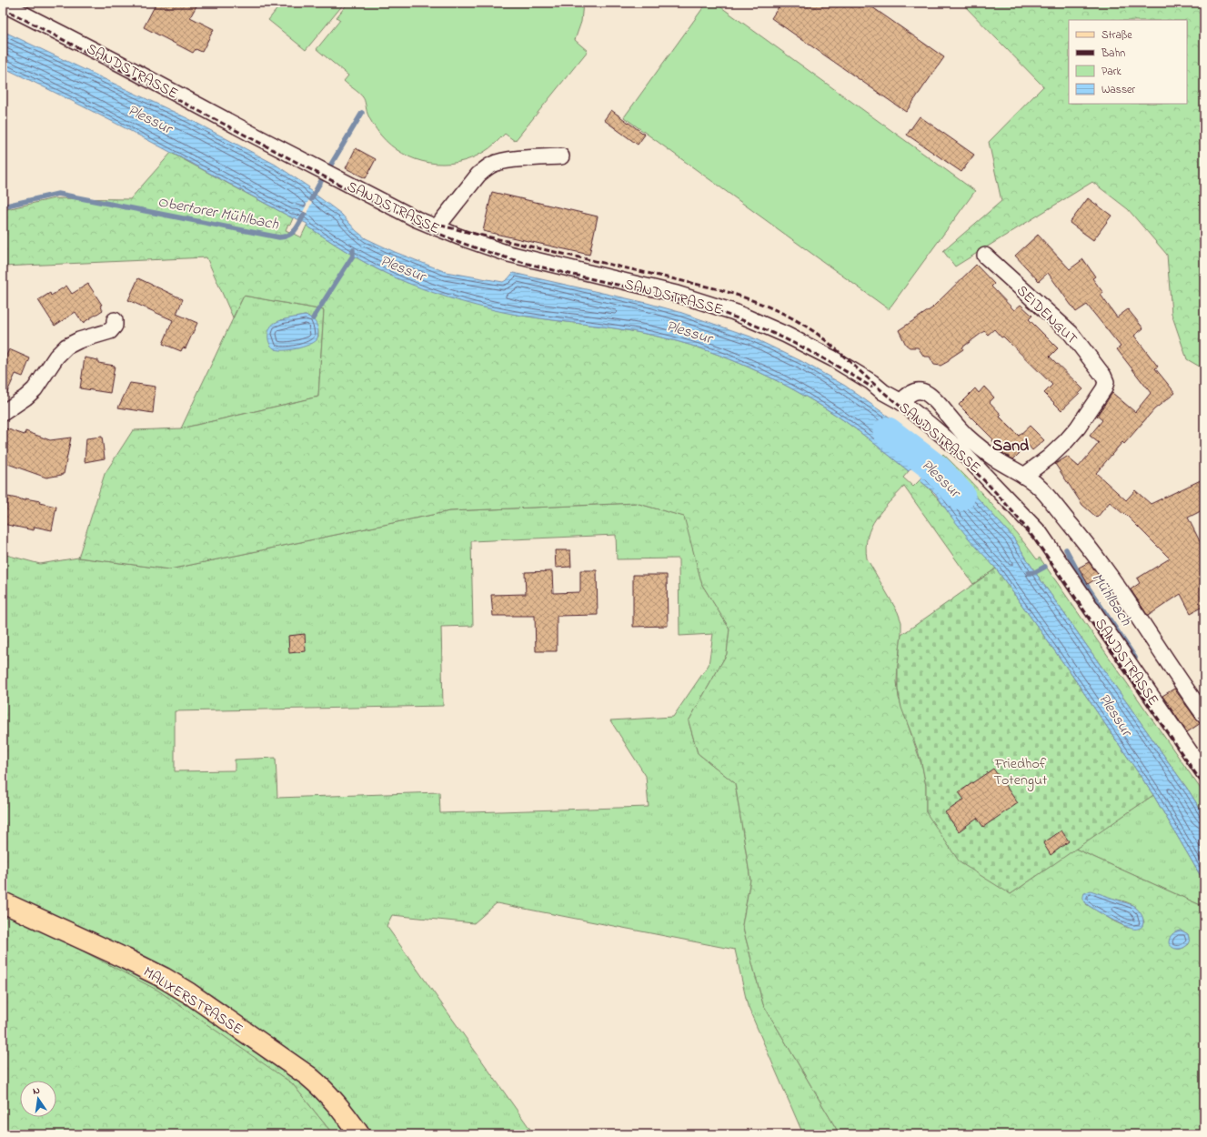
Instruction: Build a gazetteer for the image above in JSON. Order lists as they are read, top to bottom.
{
  "streets": {
    "main road": ["MALIXERSTRASSE"],
    "street": ["SANDSTRASSE", "SEIDENGUT"]
  },
  "districts": ["Sand"],
  "water": ["Plessur", "Obertorer Mühlbach", "Mühlbach"],
  "parks": ["Friedhof Totengut"],
  "legend": [
    "Straße",
    "Bahn",
    "Park",
    "Wasser"
  ],
  "north": "top"
}
